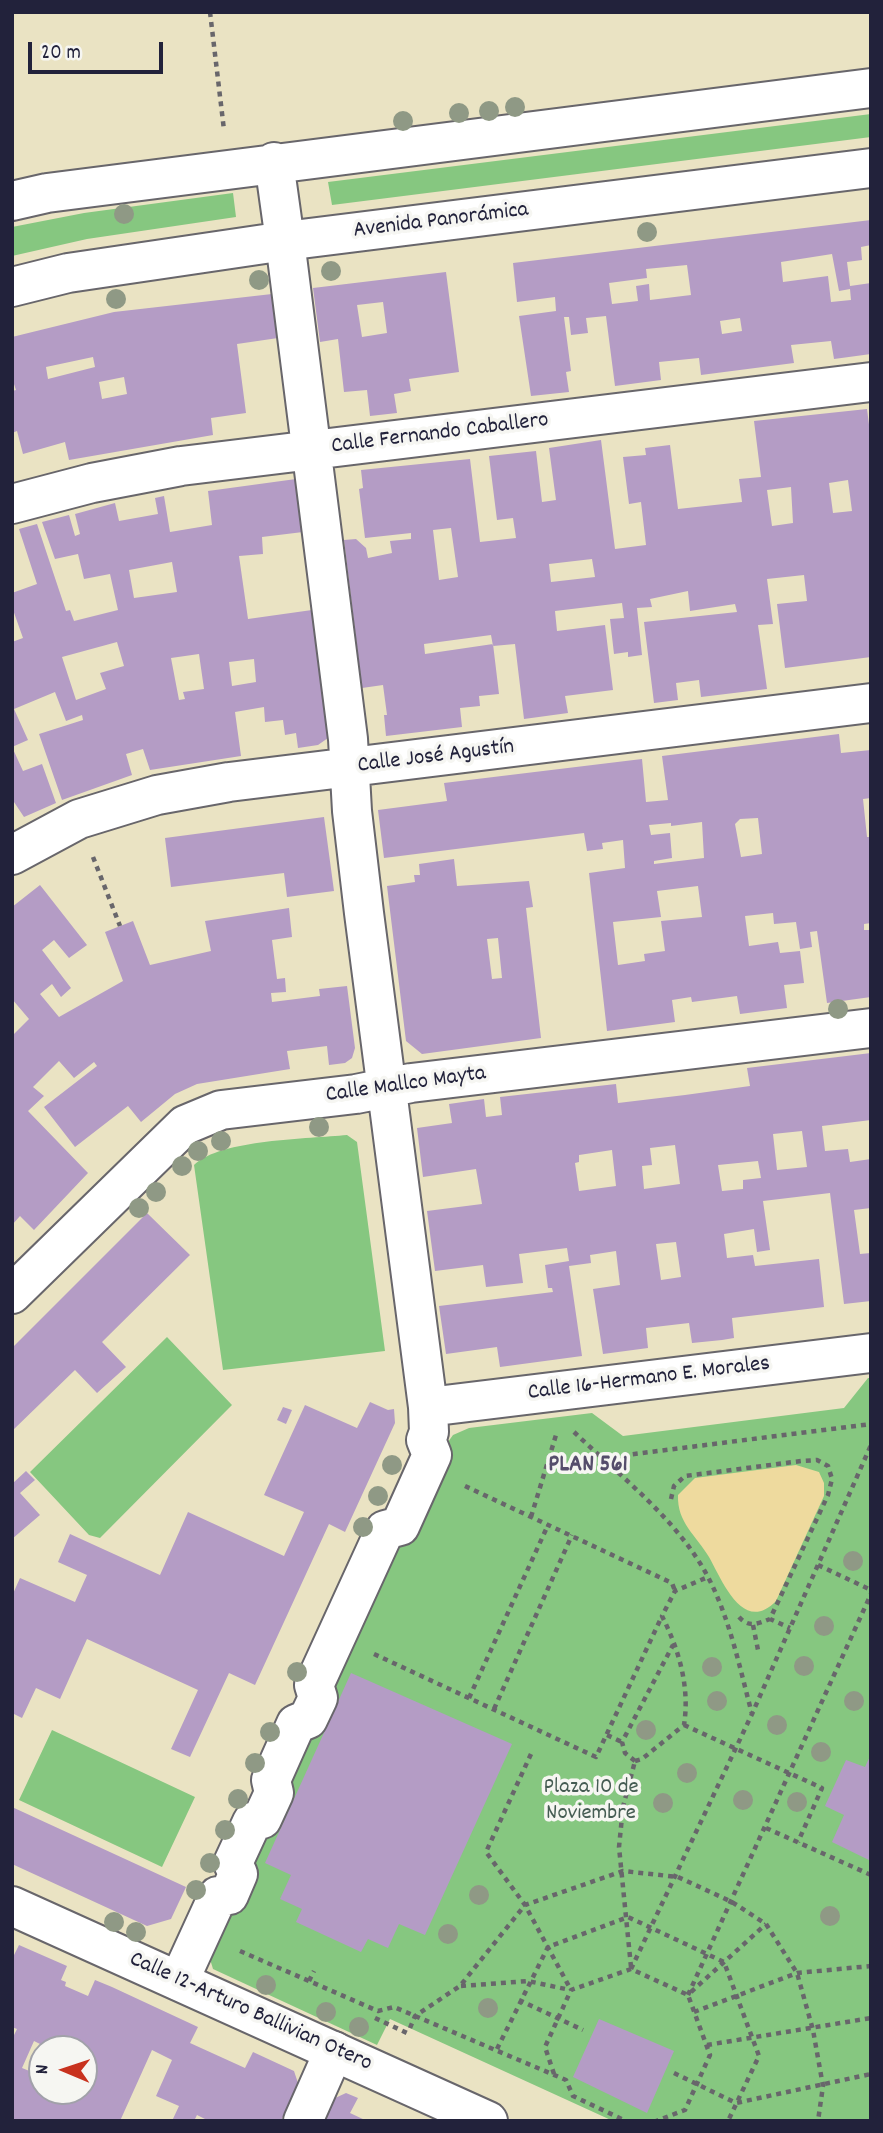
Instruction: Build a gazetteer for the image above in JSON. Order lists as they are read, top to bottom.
{
  "streets": {
    "street": [
      "Avenida Panorámica",
      "Calle Fernando Caballero",
      "Calle José Agustín",
      "Calle Mallco Mayta",
      "Calle 16-Hermano E. Morales",
      "Calle 12-Arturo Ballivian Otero"
    ]
  },
  "districts": ["PLAN 561"],
  "parks": ["Plaza 10 de Noviembre"],
  "scale_bar": "20 m",
  "north": "left"
}
